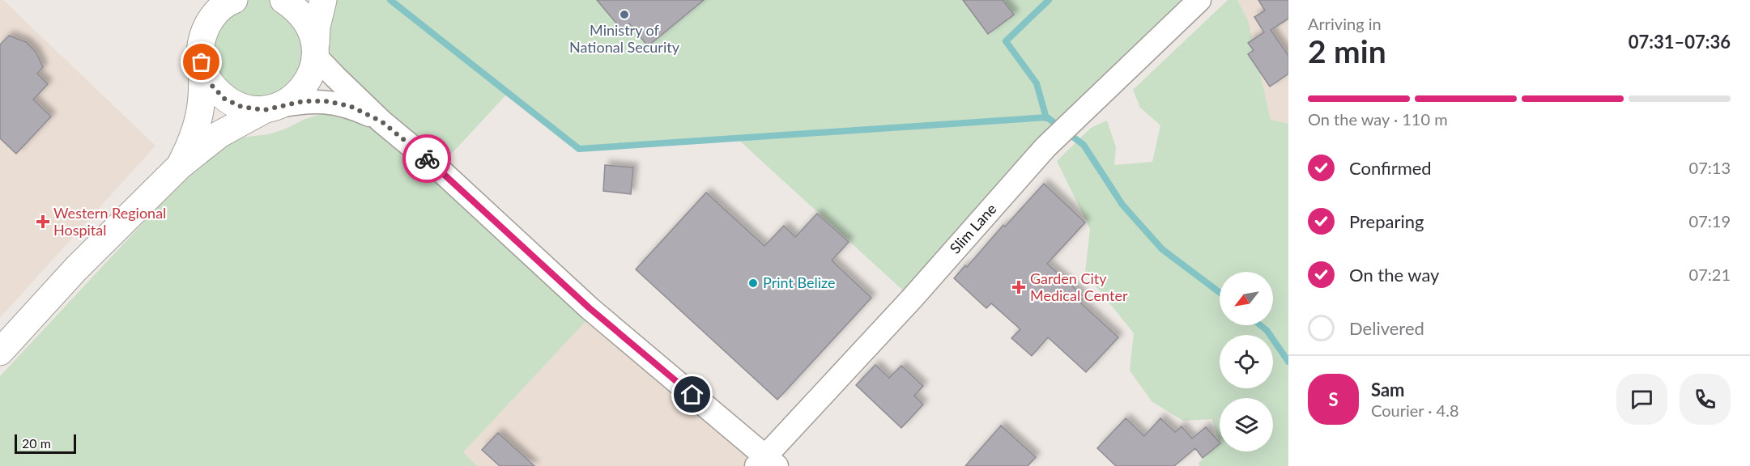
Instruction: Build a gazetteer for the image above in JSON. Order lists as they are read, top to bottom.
{
  "streets": {
    "street": ["Slim Lane"]
  },
  "places": {
    "other": ["Ministry of National Security", "Print Belize"],
    "health": ["Western Regional Hospital", "Garden City Medical Center"]
  },
  "scale_bar": "20 m",
  "north": "bottom left",
  "page": {
    "heading": ["2 min", "Arriving in", "07:31–07:36"],
    "panel": ["Sam", "Courier · 4.8"],
    "bar": "On the way · 110 m",
    "list": [
      ["Confirmed", "07:13"],
      ["Preparing", "07:19"],
      ["On the way", "07:21"],
      "Delivered"
    ],
    "round": "S",
    "scale": "20 m"
  }
}
